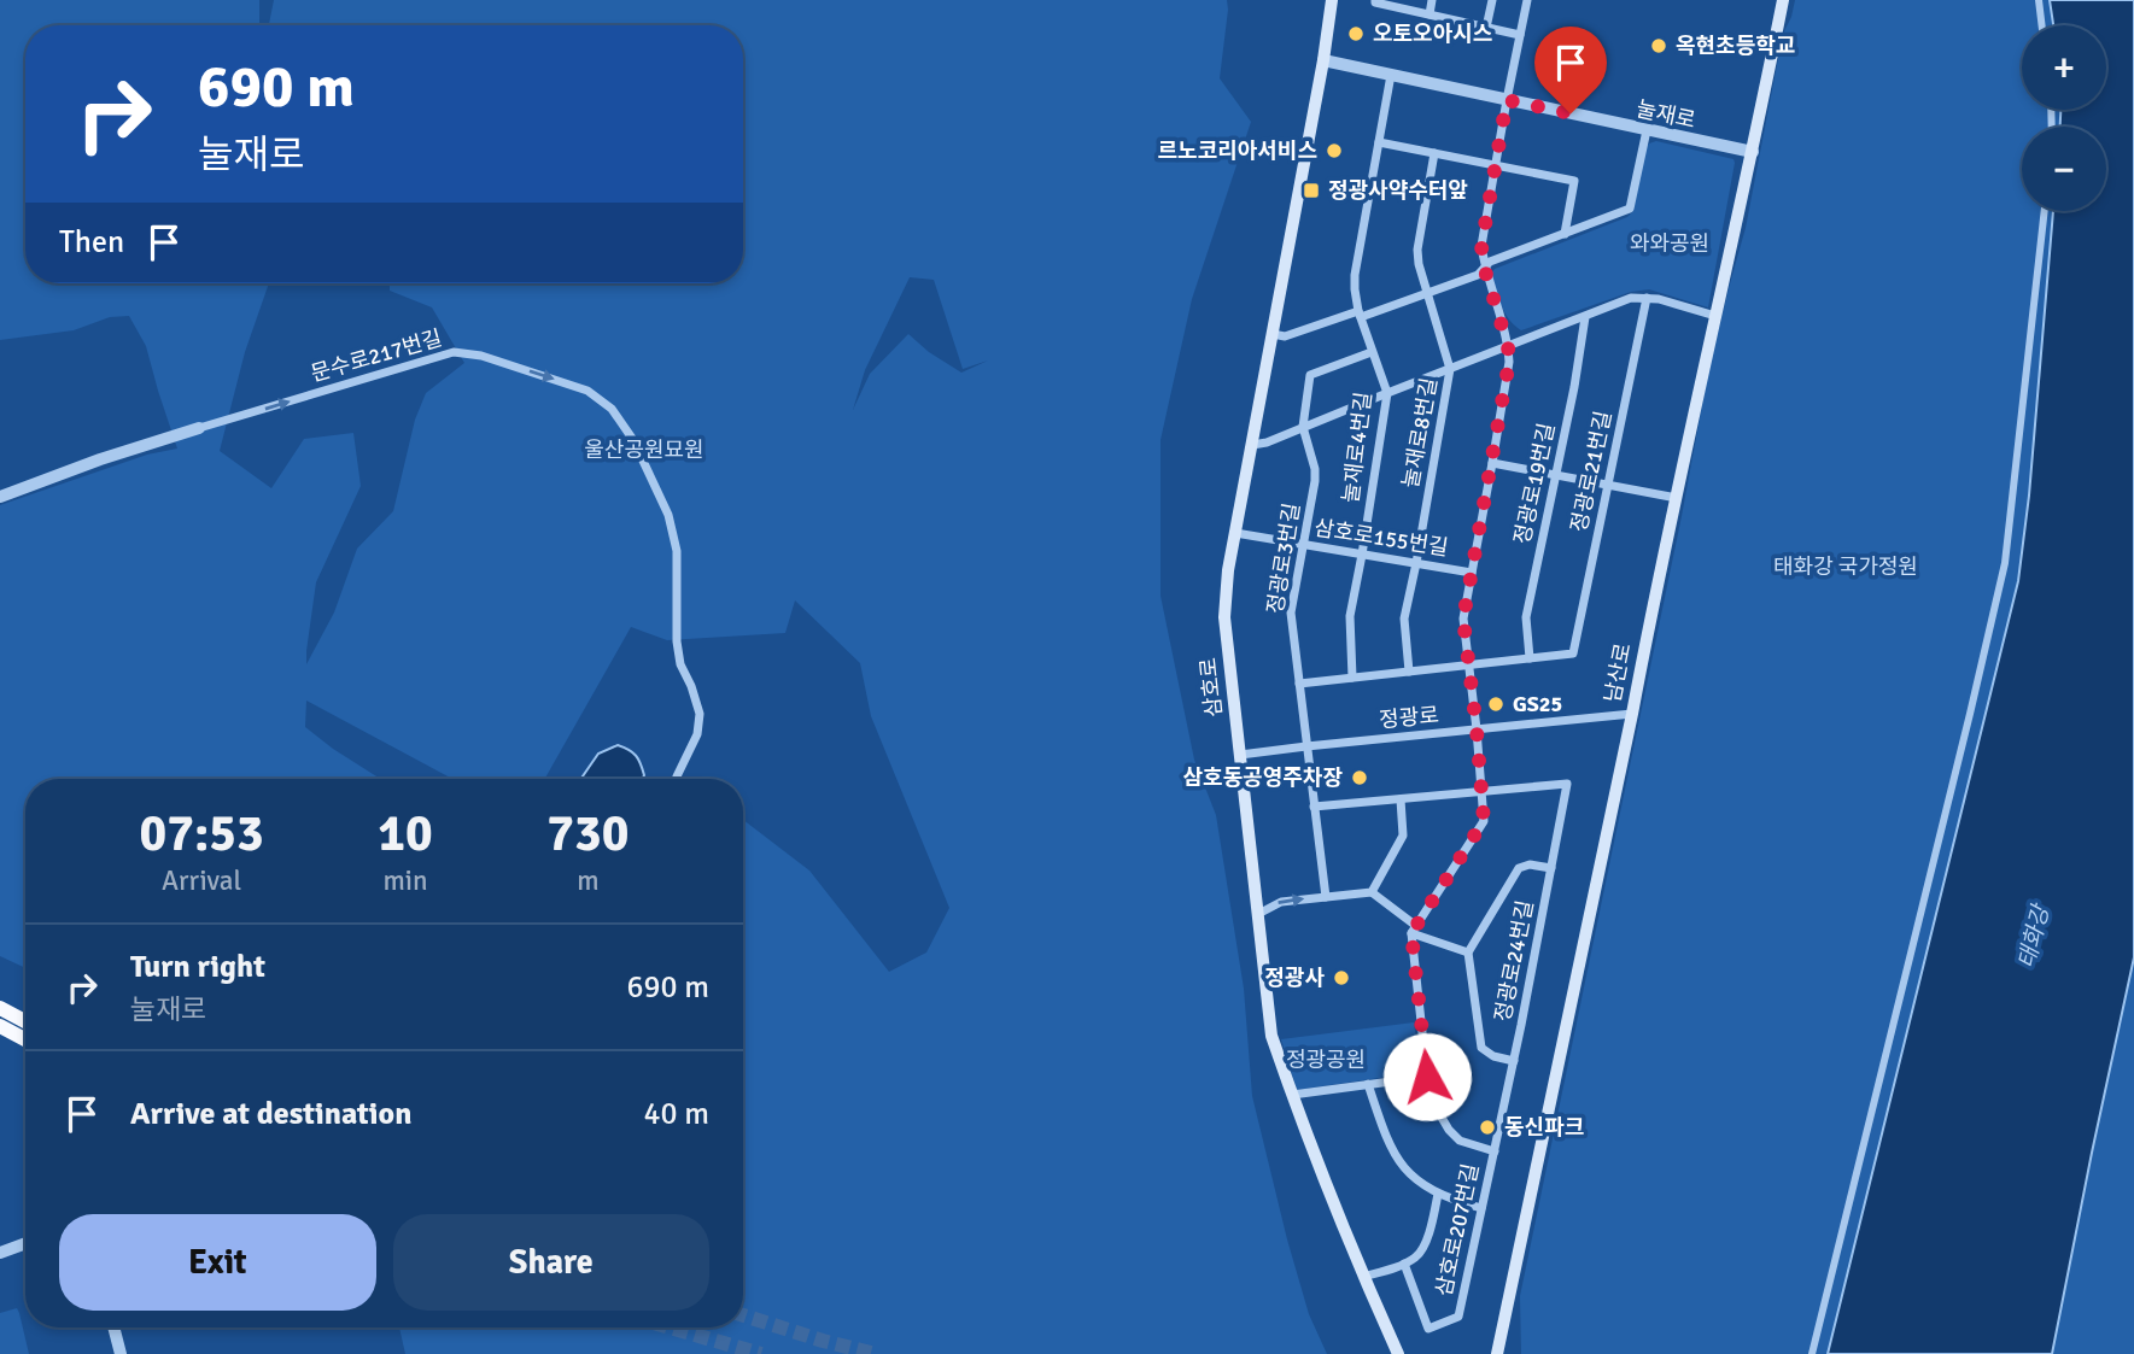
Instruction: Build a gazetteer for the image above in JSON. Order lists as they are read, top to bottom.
{
  "streets": {
    "main road": ["남산로", "삼호로"],
    "street": [
      "눌재로",
      "문수로217번길",
      "눌재로8번길",
      "눌재로4번길",
      "정광로21번길",
      "정광로19번길",
      "삼호로155번길",
      "정광로3번길",
      "정광로",
      "정광로24번길",
      "삼호로207번길"
    ]
  },
  "crossings": [
    ["눌재로", "눌재로4번길"],
    ["눌재로", "남산로"],
    ["눌재로", "삼호로"],
    ["눌재로8번길", "삼호로155번길"],
    ["눌재로4번길", "삼호로155번길"],
    ["정광로21번길", "정광로19번길"],
    ["삼호로155번길", "정광로3번길"],
    ["삼호로155번길", "삼호로"],
    ["정광로3번길", "정광로"],
    ["남산로", "정광로"],
    ["삼호로", "정광로"],
    ["정광로24번길", "삼호로207번길"]
  ],
  "water": ["태화강"],
  "parks": [
    "와와공원",
    "울산공원묘원",
    "태화강 국가정원",
    "정광공원"
  ],
  "places": {
    "other": [
      "오토오아시스",
      "옥현초등학교",
      "르노코리아서비스",
      "GS25",
      "삼호동공영주차장",
      "정광사",
      "동신파크"
    ],
    "transit": ["정광사약수터앞"]
  },
  "page": {
    "map_buttons": ["+", "−"],
    "turn": ["690 m", "눌재로"],
    "then": "Then",
    "eta": [
      "07:53",
      "Arrival",
      "10",
      "min",
      "730",
      "m"
    ],
    "list": [
      {
        "name": "Turn right",
        "note": "눌재로",
        "value": "690 m"
      },
      {
        "name": "Arrive at destination",
        "value": "40 m"
      }
    ],
    "buttons": ["Exit", "Share"]
  }
}
